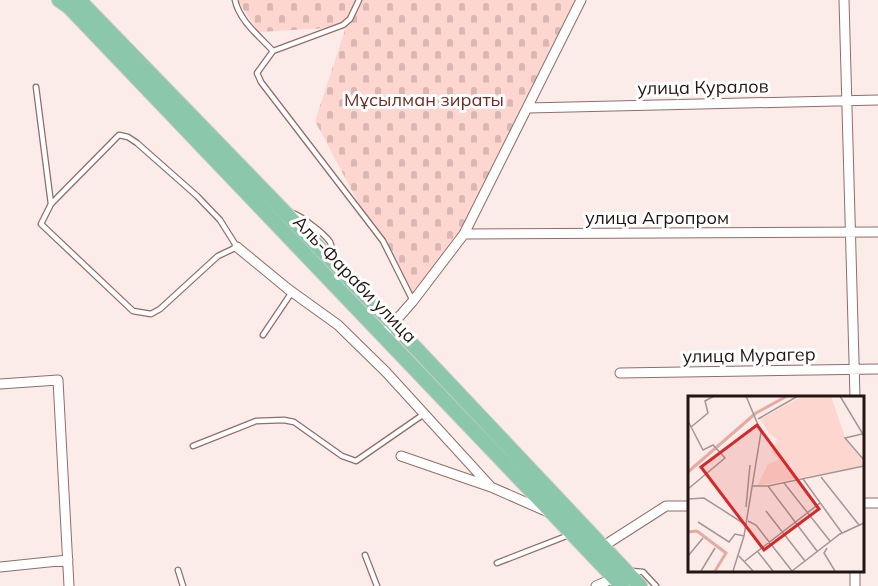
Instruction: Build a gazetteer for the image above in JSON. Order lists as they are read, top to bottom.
{
  "streets": {
    "main road": ["Аль-Фараби улица"],
    "street": ["улица Куралов", "улица Агропром", "улица Мурагер"]
  },
  "parks": ["Мұсылман зираты"]
}
